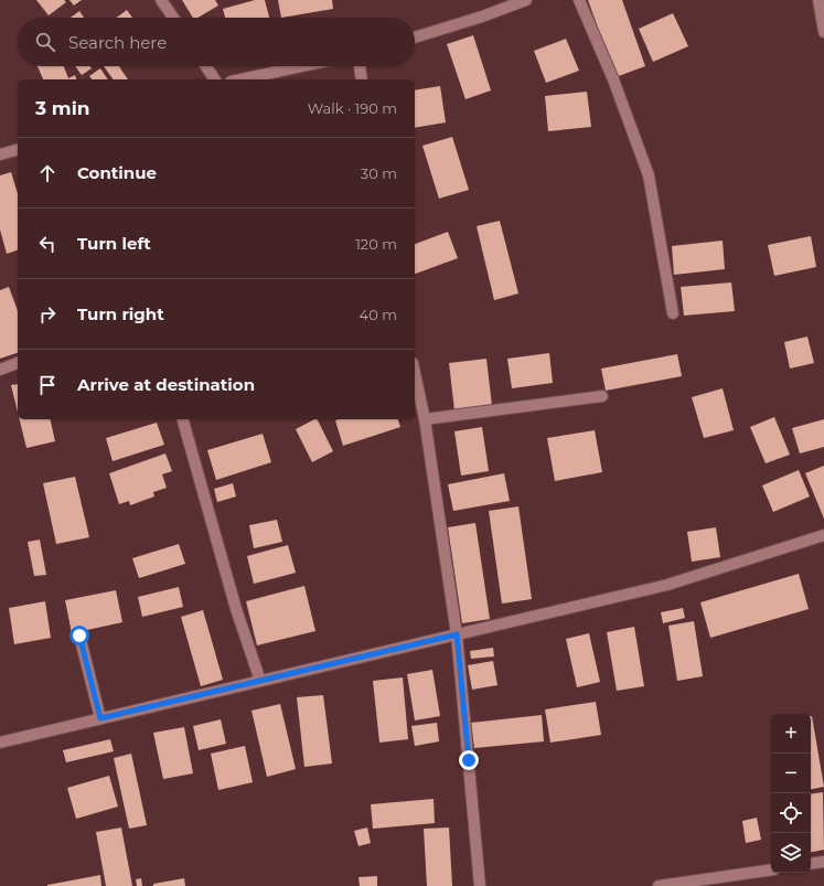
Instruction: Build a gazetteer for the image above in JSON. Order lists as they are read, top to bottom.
{
  "page": {
    "search": "Search here",
    "heading": ["3 min", "Walk · 190 m"],
    "list": [
      ["Continue", "30 m"],
      ["Turn left", "120 m"],
      ["Turn right", "40 m"],
      "Arrive at destination"
    ],
    "map_buttons": ["+", "−"]
  }
}
